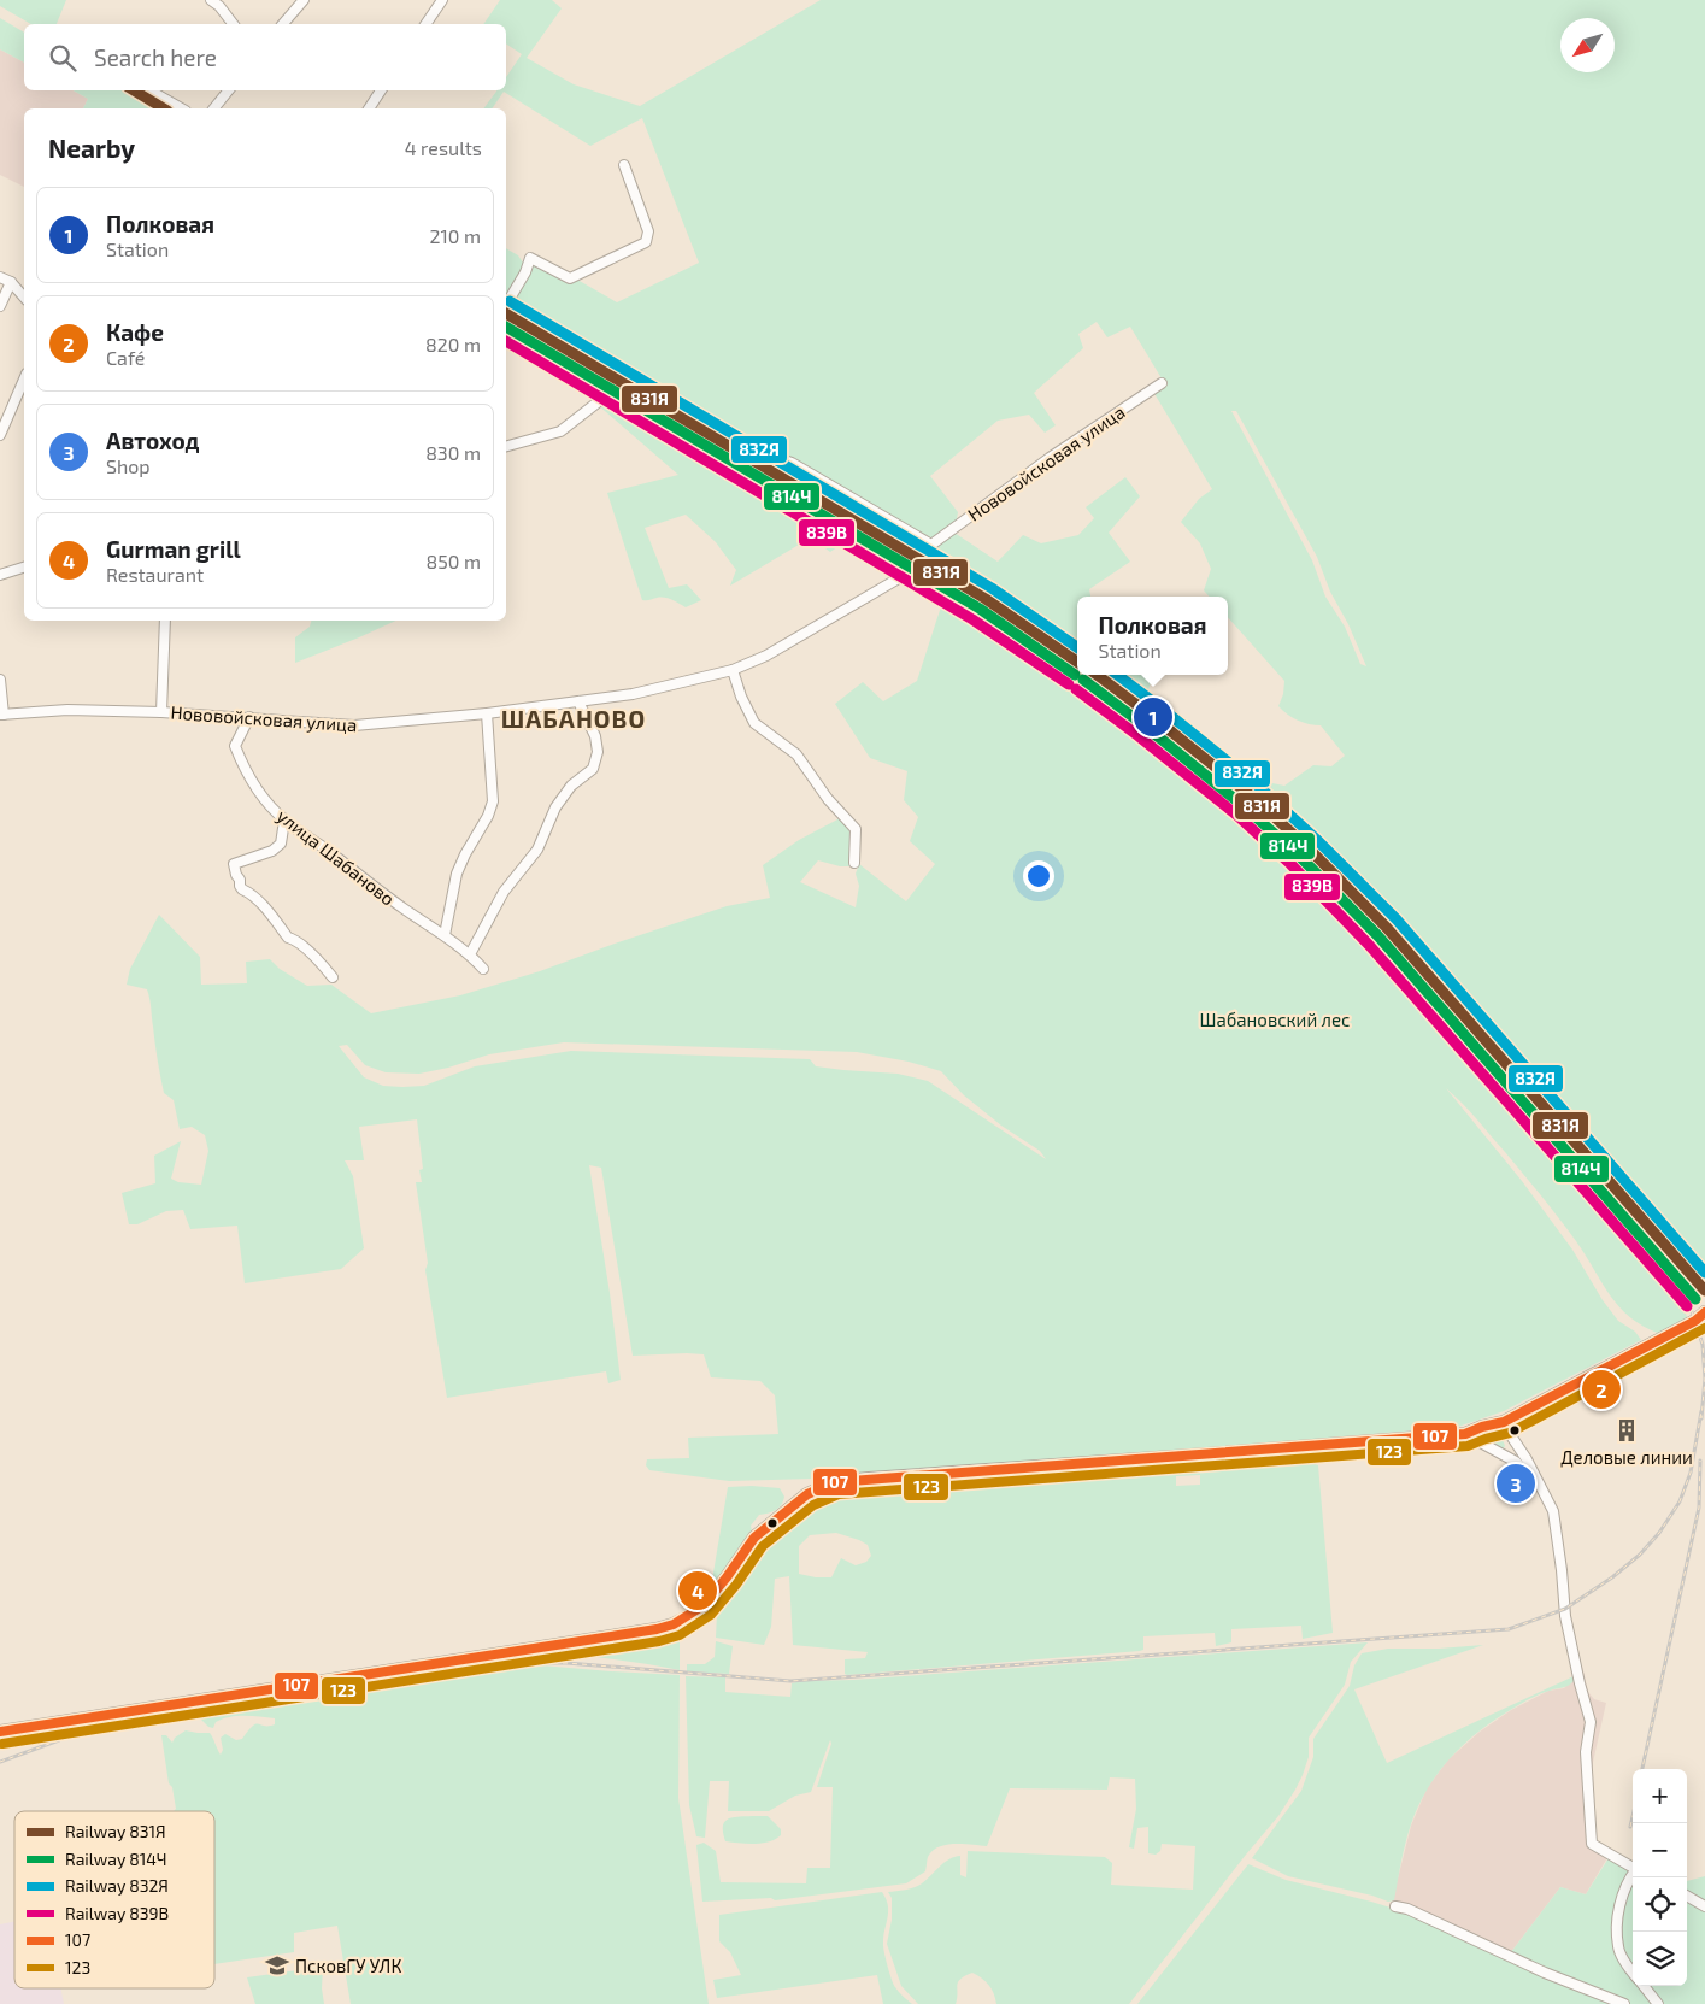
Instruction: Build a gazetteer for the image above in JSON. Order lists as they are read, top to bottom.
{
  "streets": {
    "street": ["Нововойсковая улица", "улица Шабаново"]
  },
  "crossings": [
    ["Нововойсковая улица", "улица Шабаново"]
  ],
  "districts": ["ШАБАНОВО"],
  "parks": ["Шабановский лес"],
  "places": {
    "building": ["Деловые линии"],
    "school or university": ["ПсковГУ УЛК"]
  },
  "lines": [
    "rail line 831Я",
    "rail line 832Я",
    "rail line 814Ч",
    "rail line 839В",
    "transit line 107",
    "transit line 123"
  ],
  "legend": [
    "Railway 831Я",
    "Railway 814Ч",
    "Railway 832Я",
    "Railway 839В",
    "107",
    "123"
  ],
  "north": "bottom left",
  "page": {
    "search": "Search here",
    "heading": ["Nearby", "4 results"],
    "list": [
      {
        "mark": "1",
        "name": "Полковая",
        "note": "Station",
        "value": "210 m"
      },
      {
        "mark": "2",
        "name": "Кафе",
        "note": "Café",
        "value": "820 m"
      },
      {
        "mark": "3",
        "name": "Автоход",
        "note": "Shop",
        "value": "830 m"
      },
      {
        "mark": "4",
        "name": "Gurman grill",
        "note": "Restaurant",
        "value": "850 m"
      }
    ],
    "popup": ["Полковая", "Station"],
    "pins": [
      "1",
      "2",
      "3",
      "4"
    ],
    "map_buttons": ["+", "−"]
  }
}
